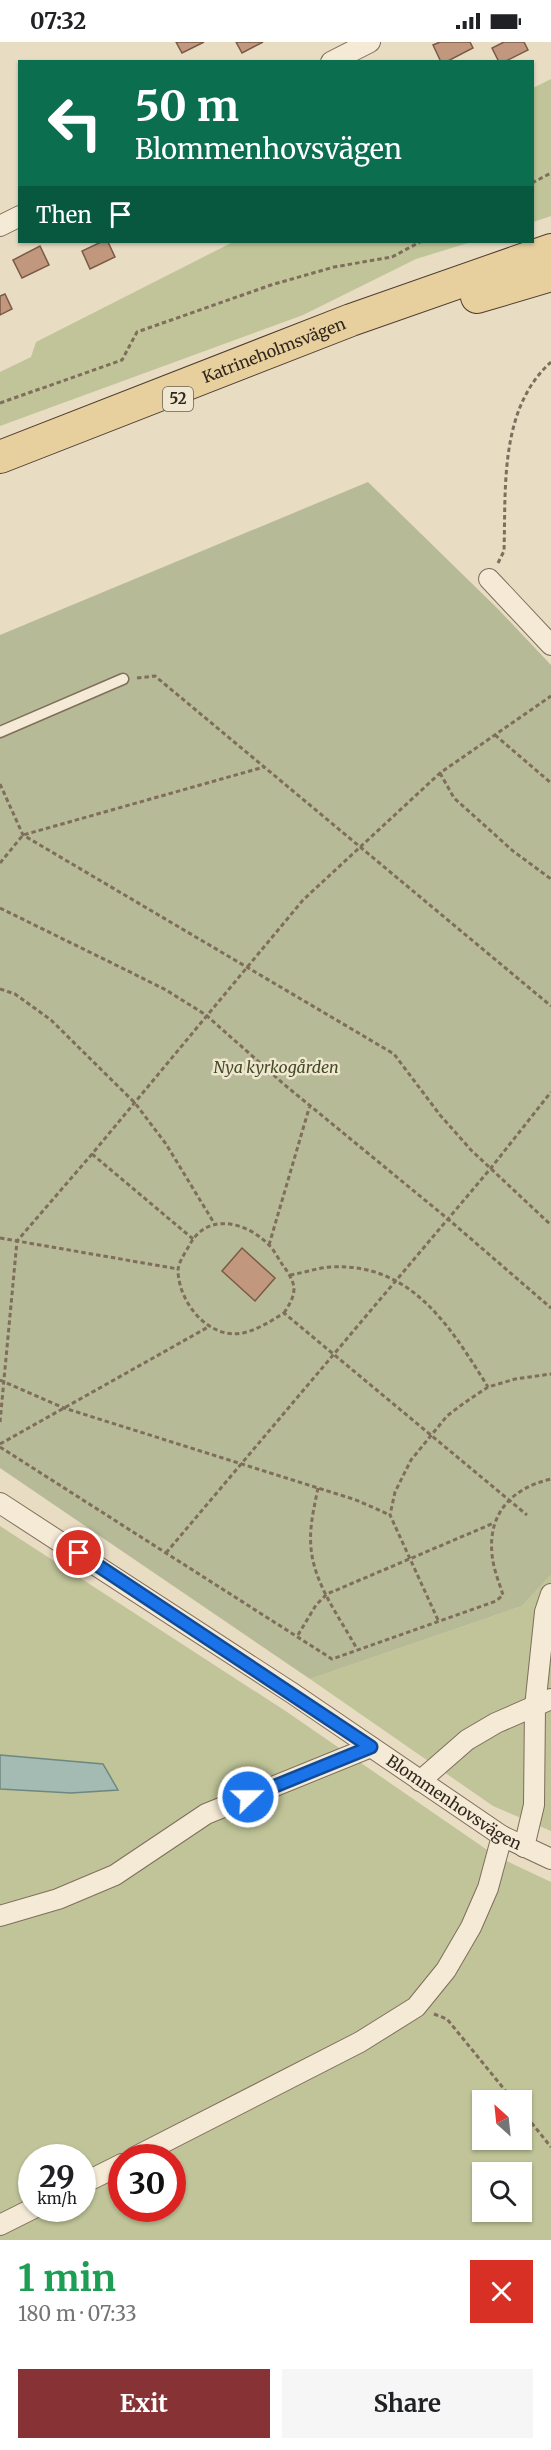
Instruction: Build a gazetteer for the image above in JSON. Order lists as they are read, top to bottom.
{
  "streets": {
    "main road": ["Katrineholmsvägen", "52"],
    "street": ["Blommenhovsvägen"]
  },
  "parks": ["Nya kyrkogården"],
  "north": "top left",
  "page": {
    "status": "07:32",
    "turn": ["50 m", "Blommenhovsvägen"],
    "then": "Then",
    "speed": "29 km/h",
    "limit": "30",
    "heading": ["1 min", "180 m · 07:33"],
    "buttons": ["Exit", "Share"]
  }
}
